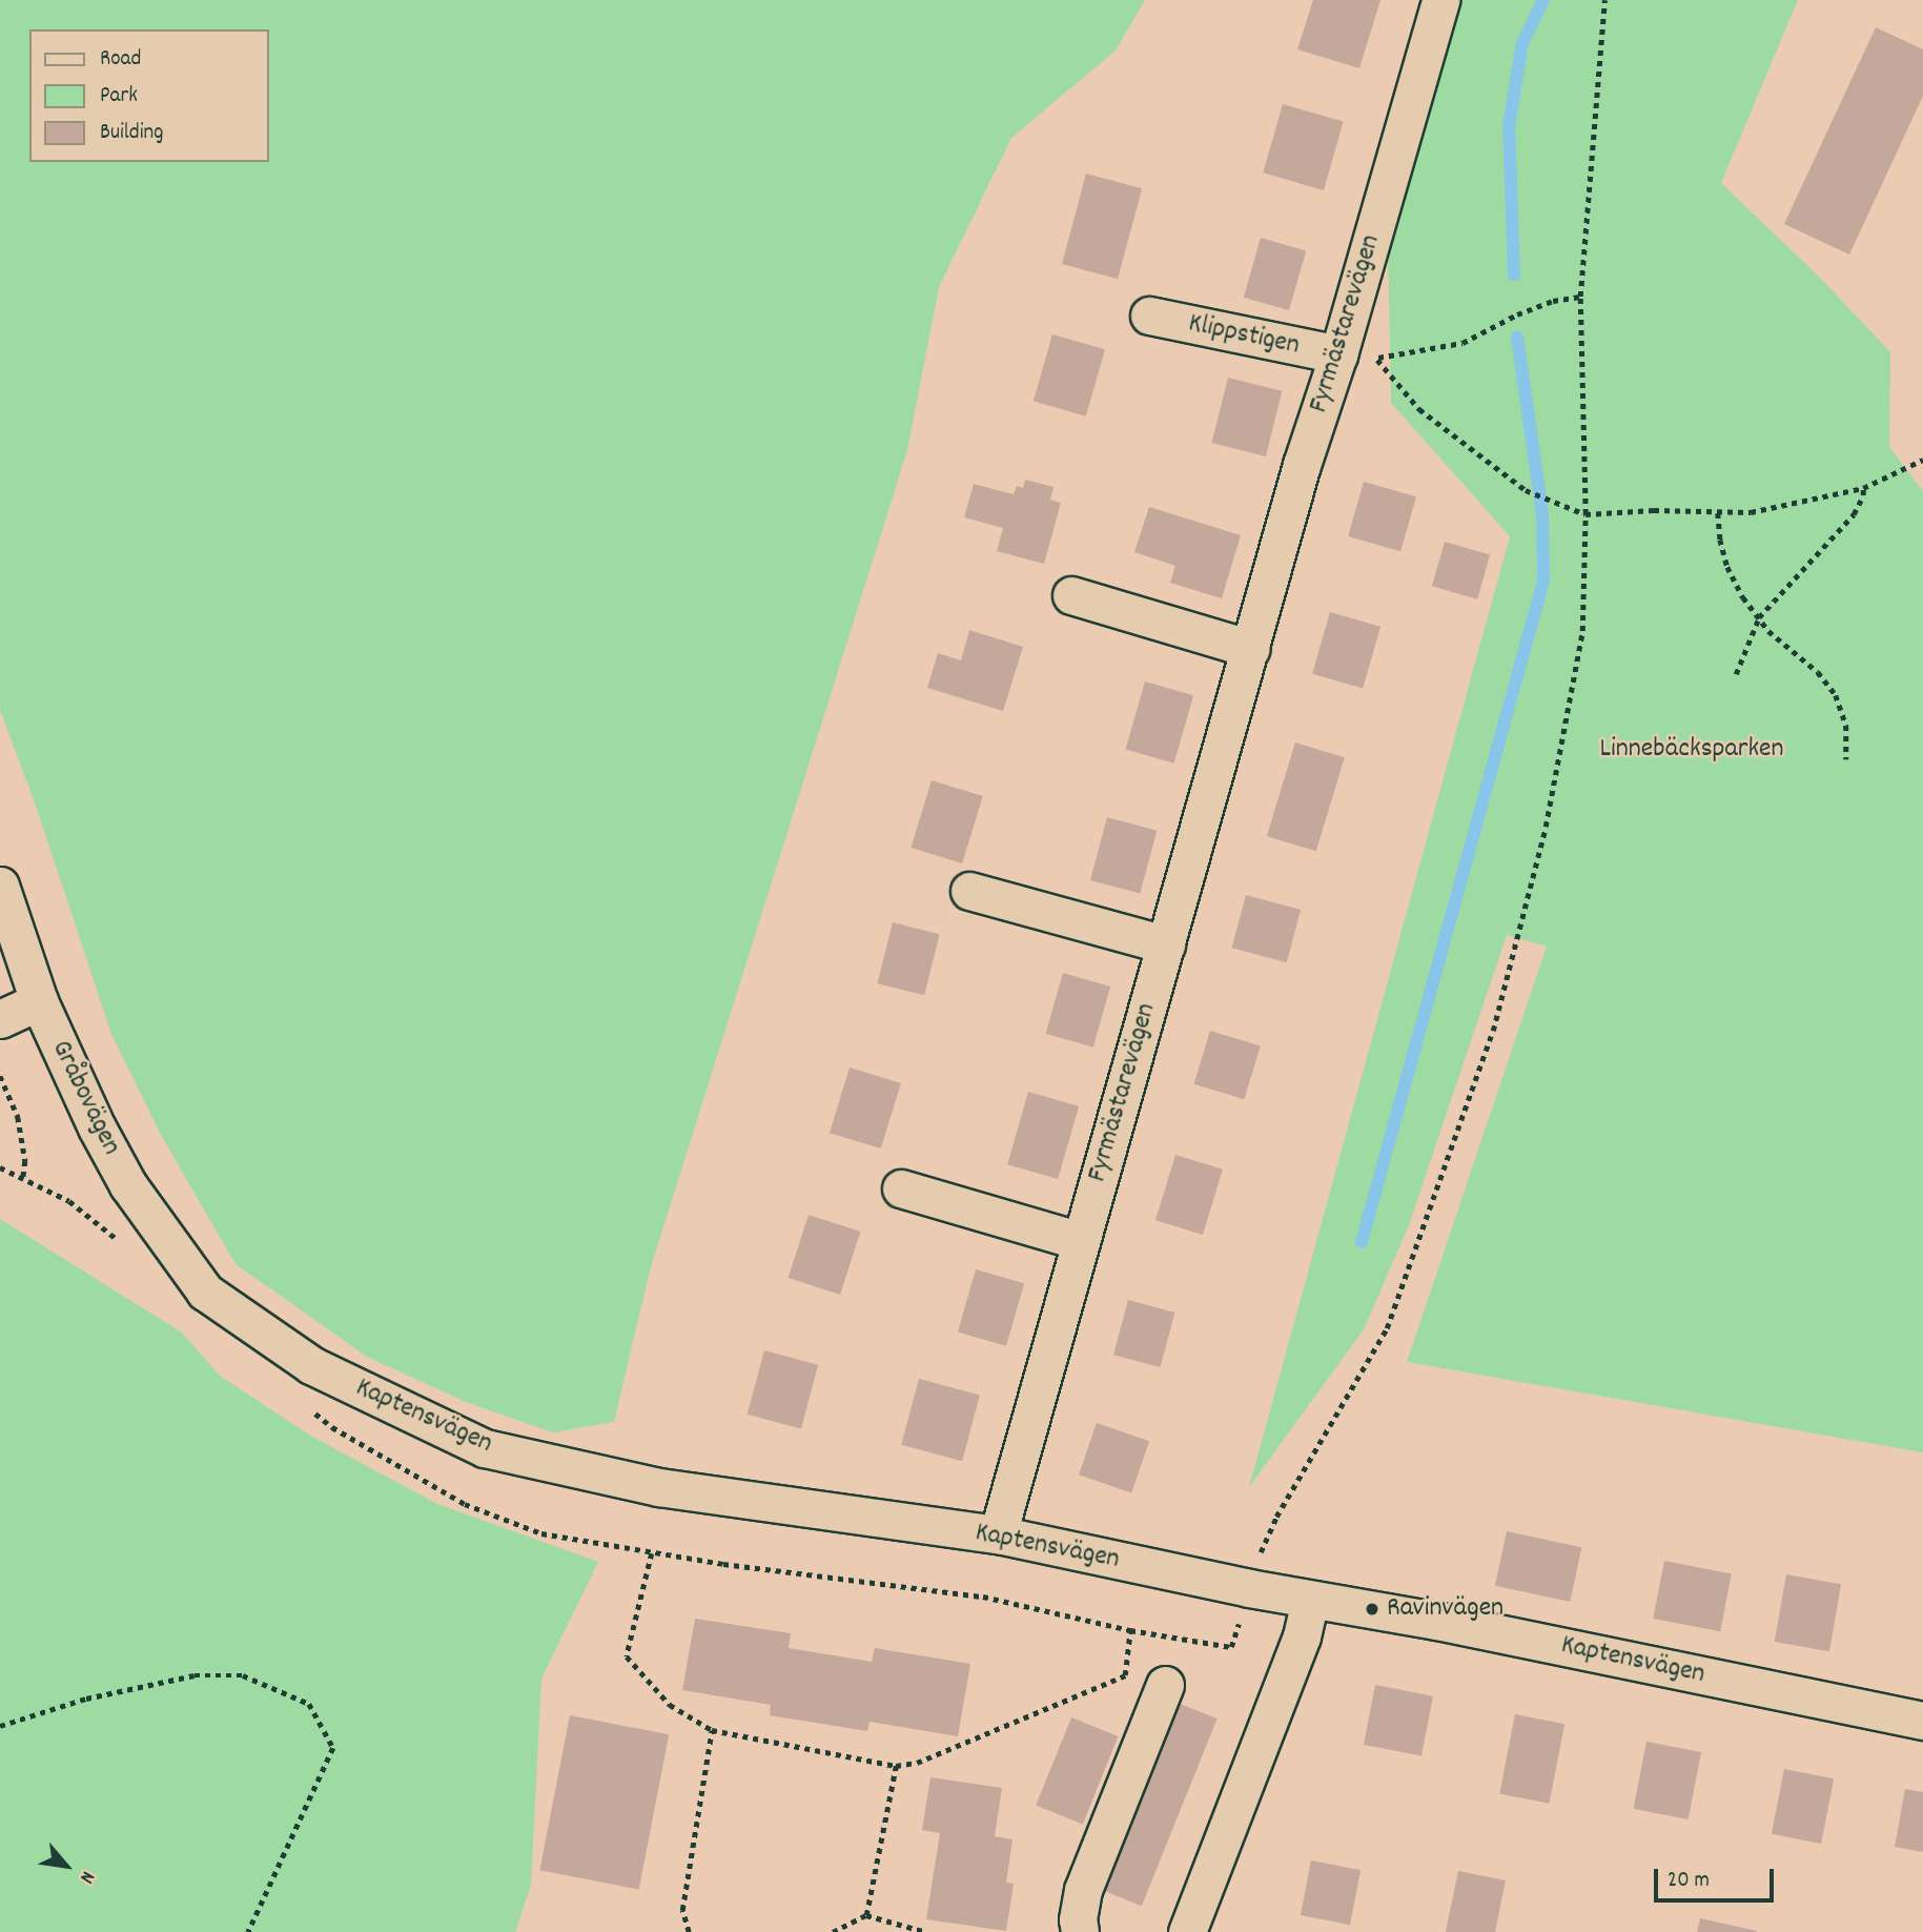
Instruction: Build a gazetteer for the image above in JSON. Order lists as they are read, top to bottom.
{
  "streets": {
    "street": [
      "Fyrmästarevägen",
      "Klippstigen",
      "Gråbovägen",
      "Kaptensvägen"
    ]
  },
  "crossings": [
    ["Fyrmästarevägen", "Klippstigen"],
    ["Fyrmästarevägen", "Kaptensvägen"],
    ["Gråbovägen", "Kaptensvägen"]
  ],
  "parks": ["Linnebäcksparken"],
  "places": ["Ravinvägen"],
  "legend": ["Road", "Park", "Building"],
  "scale_bar": "20 m",
  "north": "bottom right"
}
